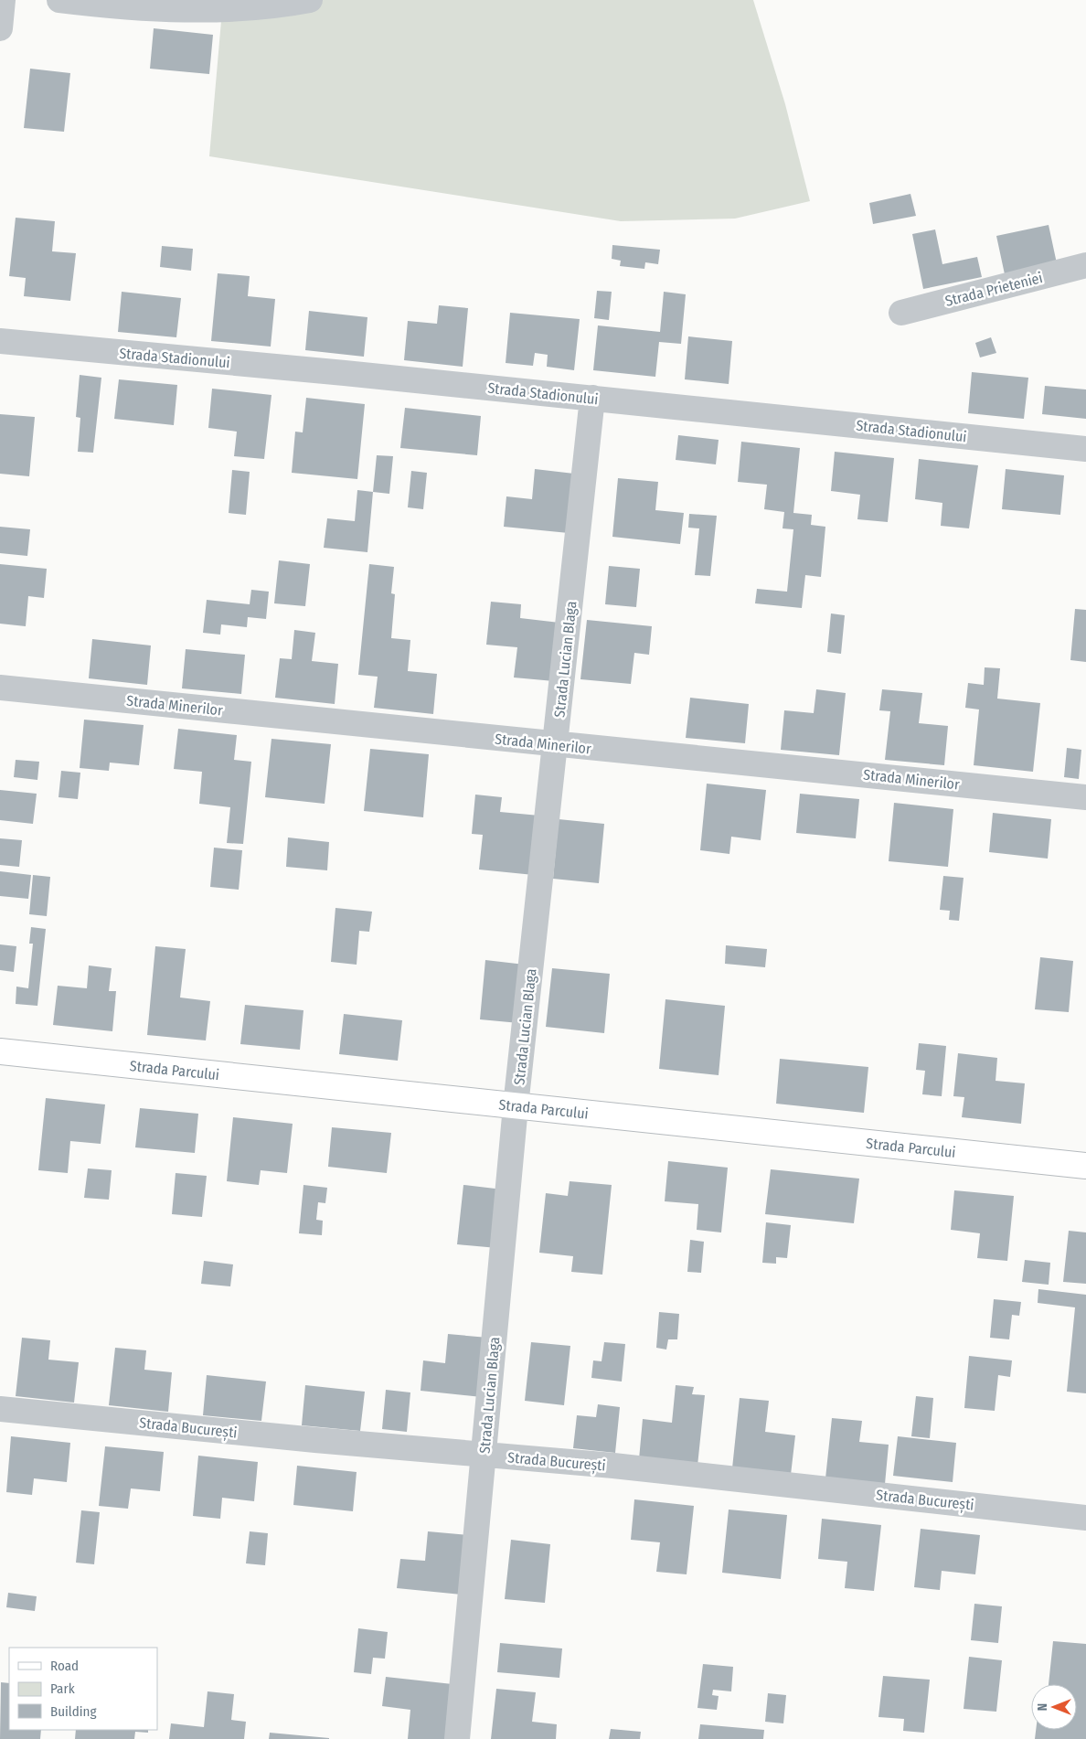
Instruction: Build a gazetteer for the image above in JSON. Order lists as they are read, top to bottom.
{
  "streets": {
    "main road": ["Strada Parcului"],
    "street": [
      "Strada Prieteniei",
      "Strada Stadionului",
      "Strada Lucian Blaga",
      "Strada Minerilor",
      "Strada București"
    ]
  },
  "crossings": [
    ["Strada Stadionului", "Strada Lucian Blaga"],
    ["Strada Lucian Blaga", "Strada Minerilor"],
    ["Strada Lucian Blaga", "Strada Parcului"],
    ["Strada Lucian Blaga", "Strada București"]
  ],
  "legend": ["Road", "Park", "Building"],
  "north": "left"
}
